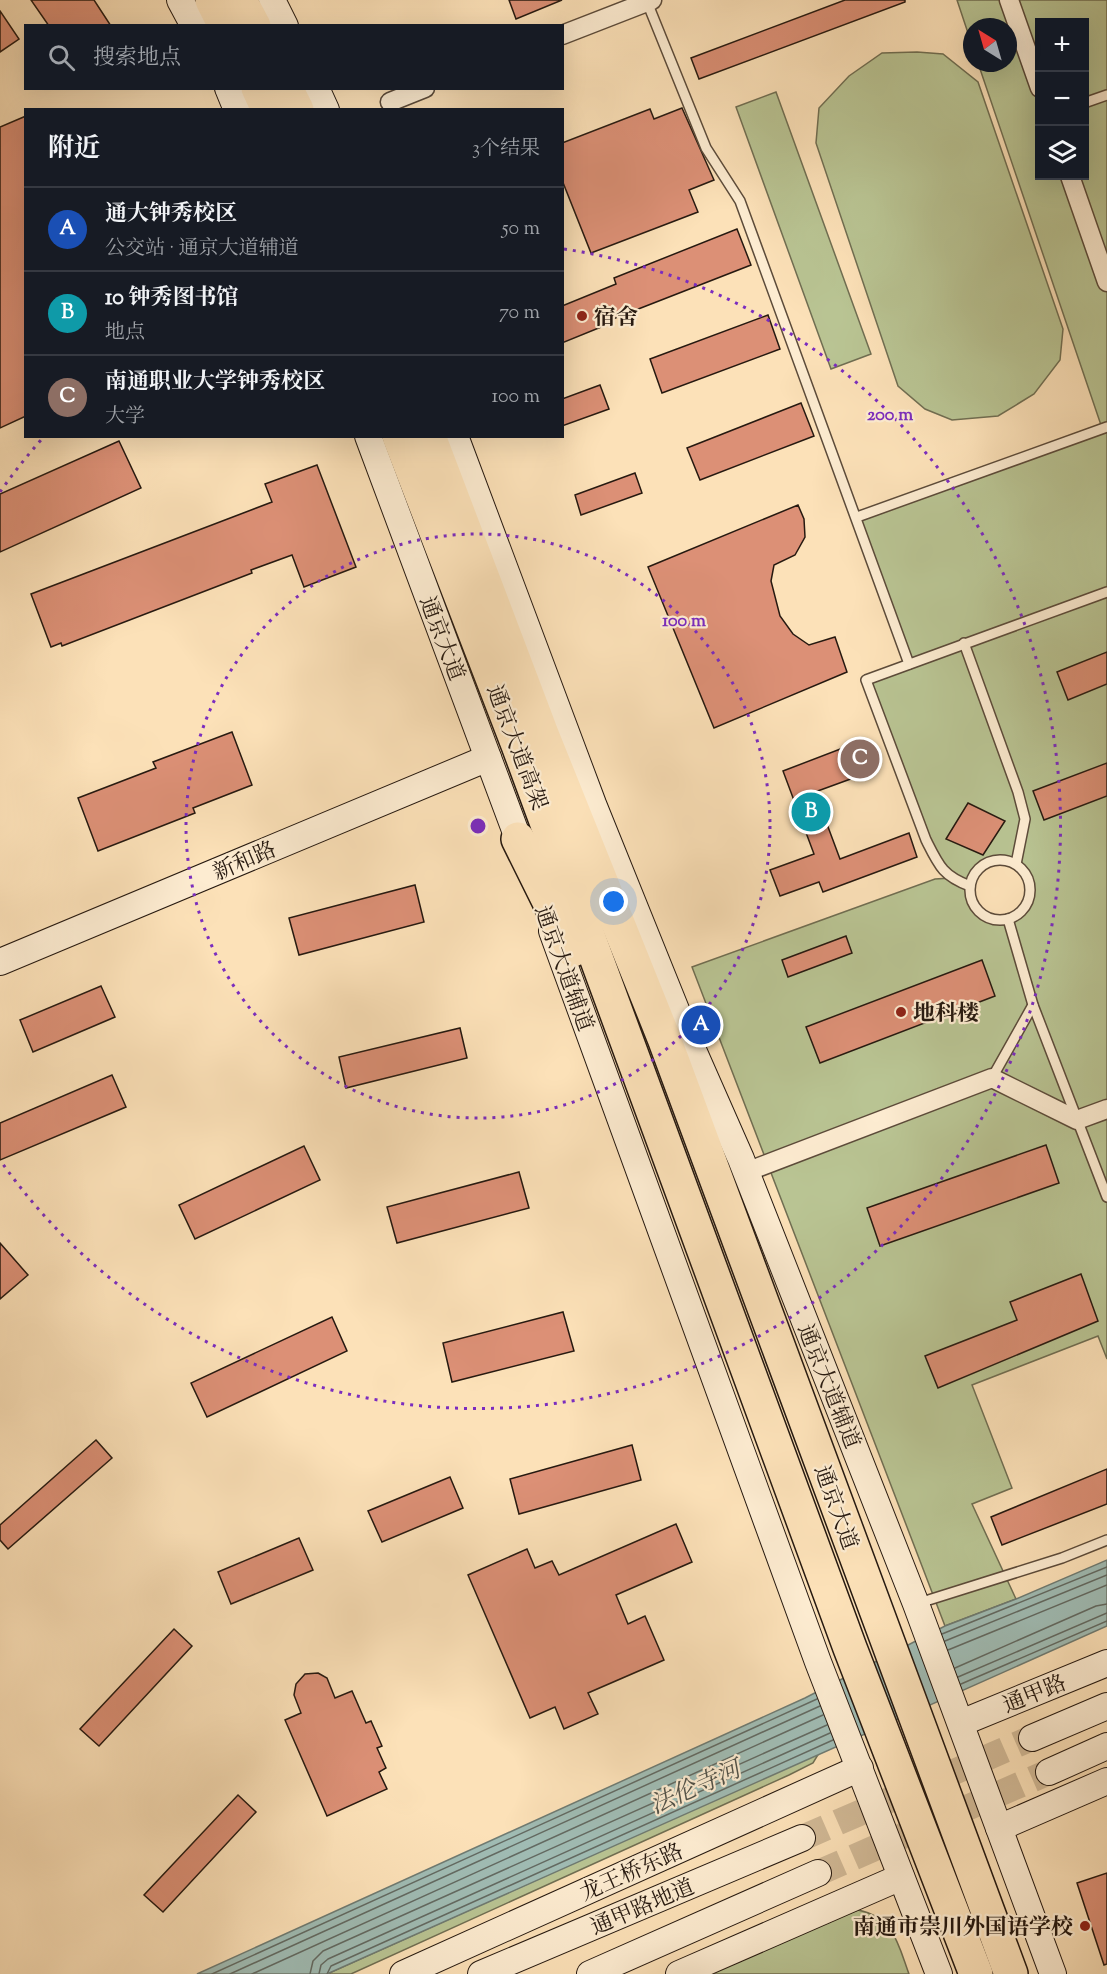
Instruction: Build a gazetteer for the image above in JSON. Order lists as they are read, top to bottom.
{
  "streets": {
    "highway": ["通京大道", "通京大道高架"],
    "street": [
      "新和路",
      "通京大道辅道",
      "通甲路",
      "龙王桥东路",
      "通甲路地道"
    ]
  },
  "crossings": [
    ["通京大道", "通京大道高架"],
    ["通京大道", "新和路"],
    ["通京大道", "通京大道辅道"],
    ["通京大道辅道", "通甲路"],
    ["通京大道辅道", "龙王桥东路"]
  ],
  "water": ["法伦寺河"],
  "places": ["宿舍", "地科楼", "南通市崇川外国语学校"],
  "north": "top left",
  "page": {
    "map_buttons": ["+", "−"],
    "search": "搜索地点",
    "heading": ["附近", "3个结果"],
    "list": [
      {
        "mark": "A",
        "name": "通大钟秀校区",
        "note": "公交站 · 通京大道辅道",
        "value": "50 m"
      },
      {
        "mark": "B",
        "name": "10 钟秀图书馆",
        "note": "地点",
        "value": "70 m"
      },
      {
        "mark": "C",
        "name": "南通职业大学钟秀校区",
        "note": "大学",
        "value": "100 m"
      }
    ],
    "pins": ["C", "B", "A"]
  },
  "rings": ["200 m", "100 m"]
}
